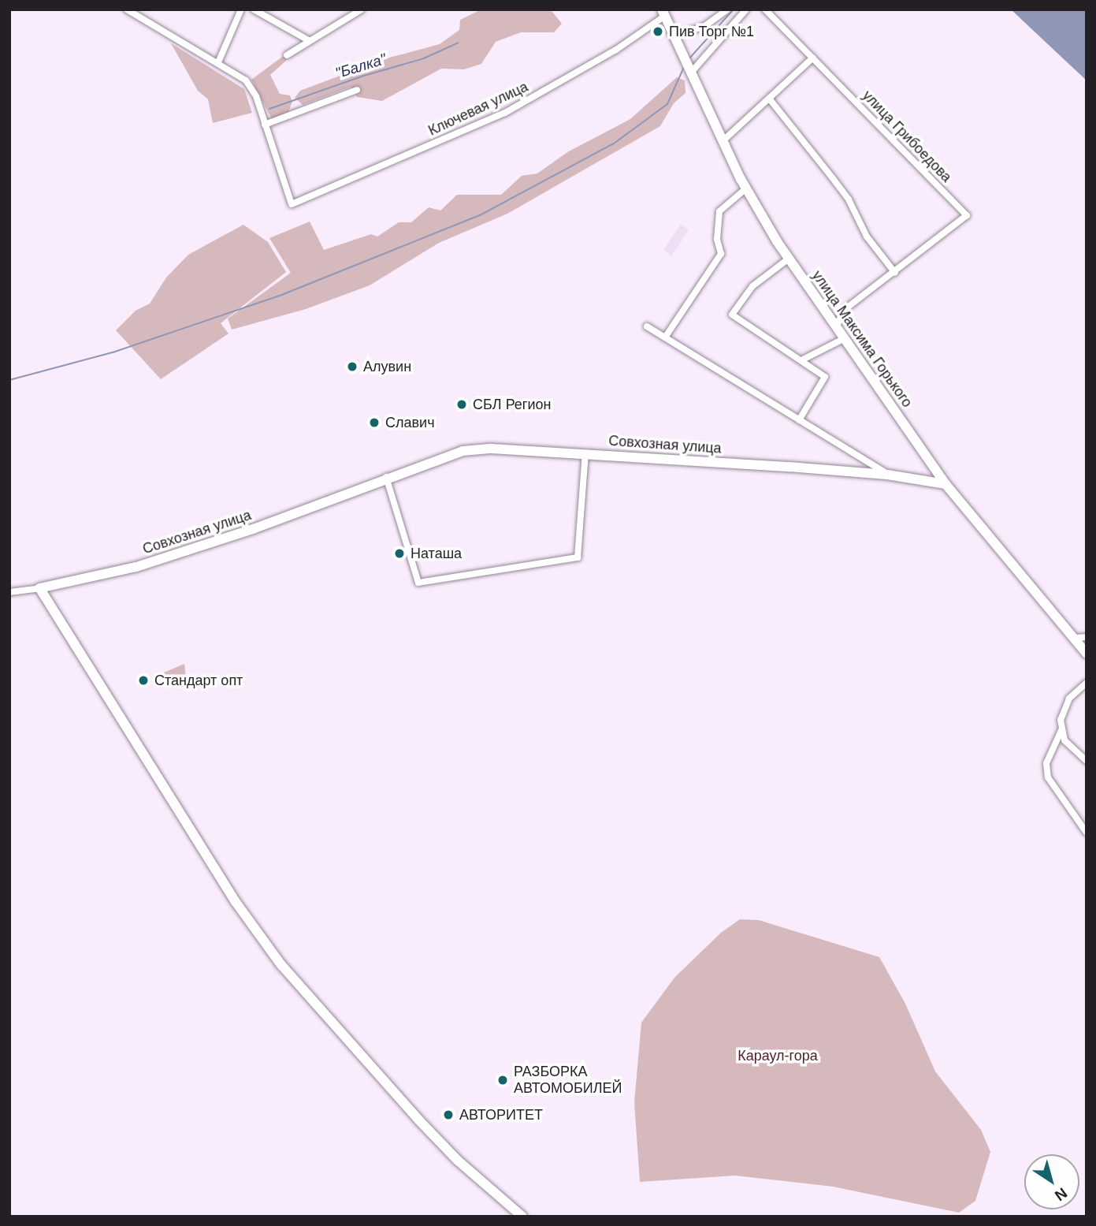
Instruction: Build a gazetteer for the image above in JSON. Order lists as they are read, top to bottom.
{
  "streets": {
    "street": [
      "Ключевая улица",
      "улица Грибоедова",
      "улица Максима Горького",
      "Совхозная улица"
    ]
  },
  "crossings": [
    ["Ключевая улица", "улица Максима Горького"],
    ["улица Грибоедова", "улица Максима Горького"],
    ["улица Максима Горького", "Совхозная улица"]
  ],
  "water": ["\"Балка\""],
  "parks": ["Караул-гора"],
  "places": [
    "Пив Торг №1",
    "Алувин",
    "СБЛ Регион",
    "Славич",
    "Наташа",
    "Стандарт опт",
    "РАЗБОРКА АВТОМОБИЛЕЙ",
    "АВТОРИТЕТ"
  ],
  "north": "bottom right"
}
